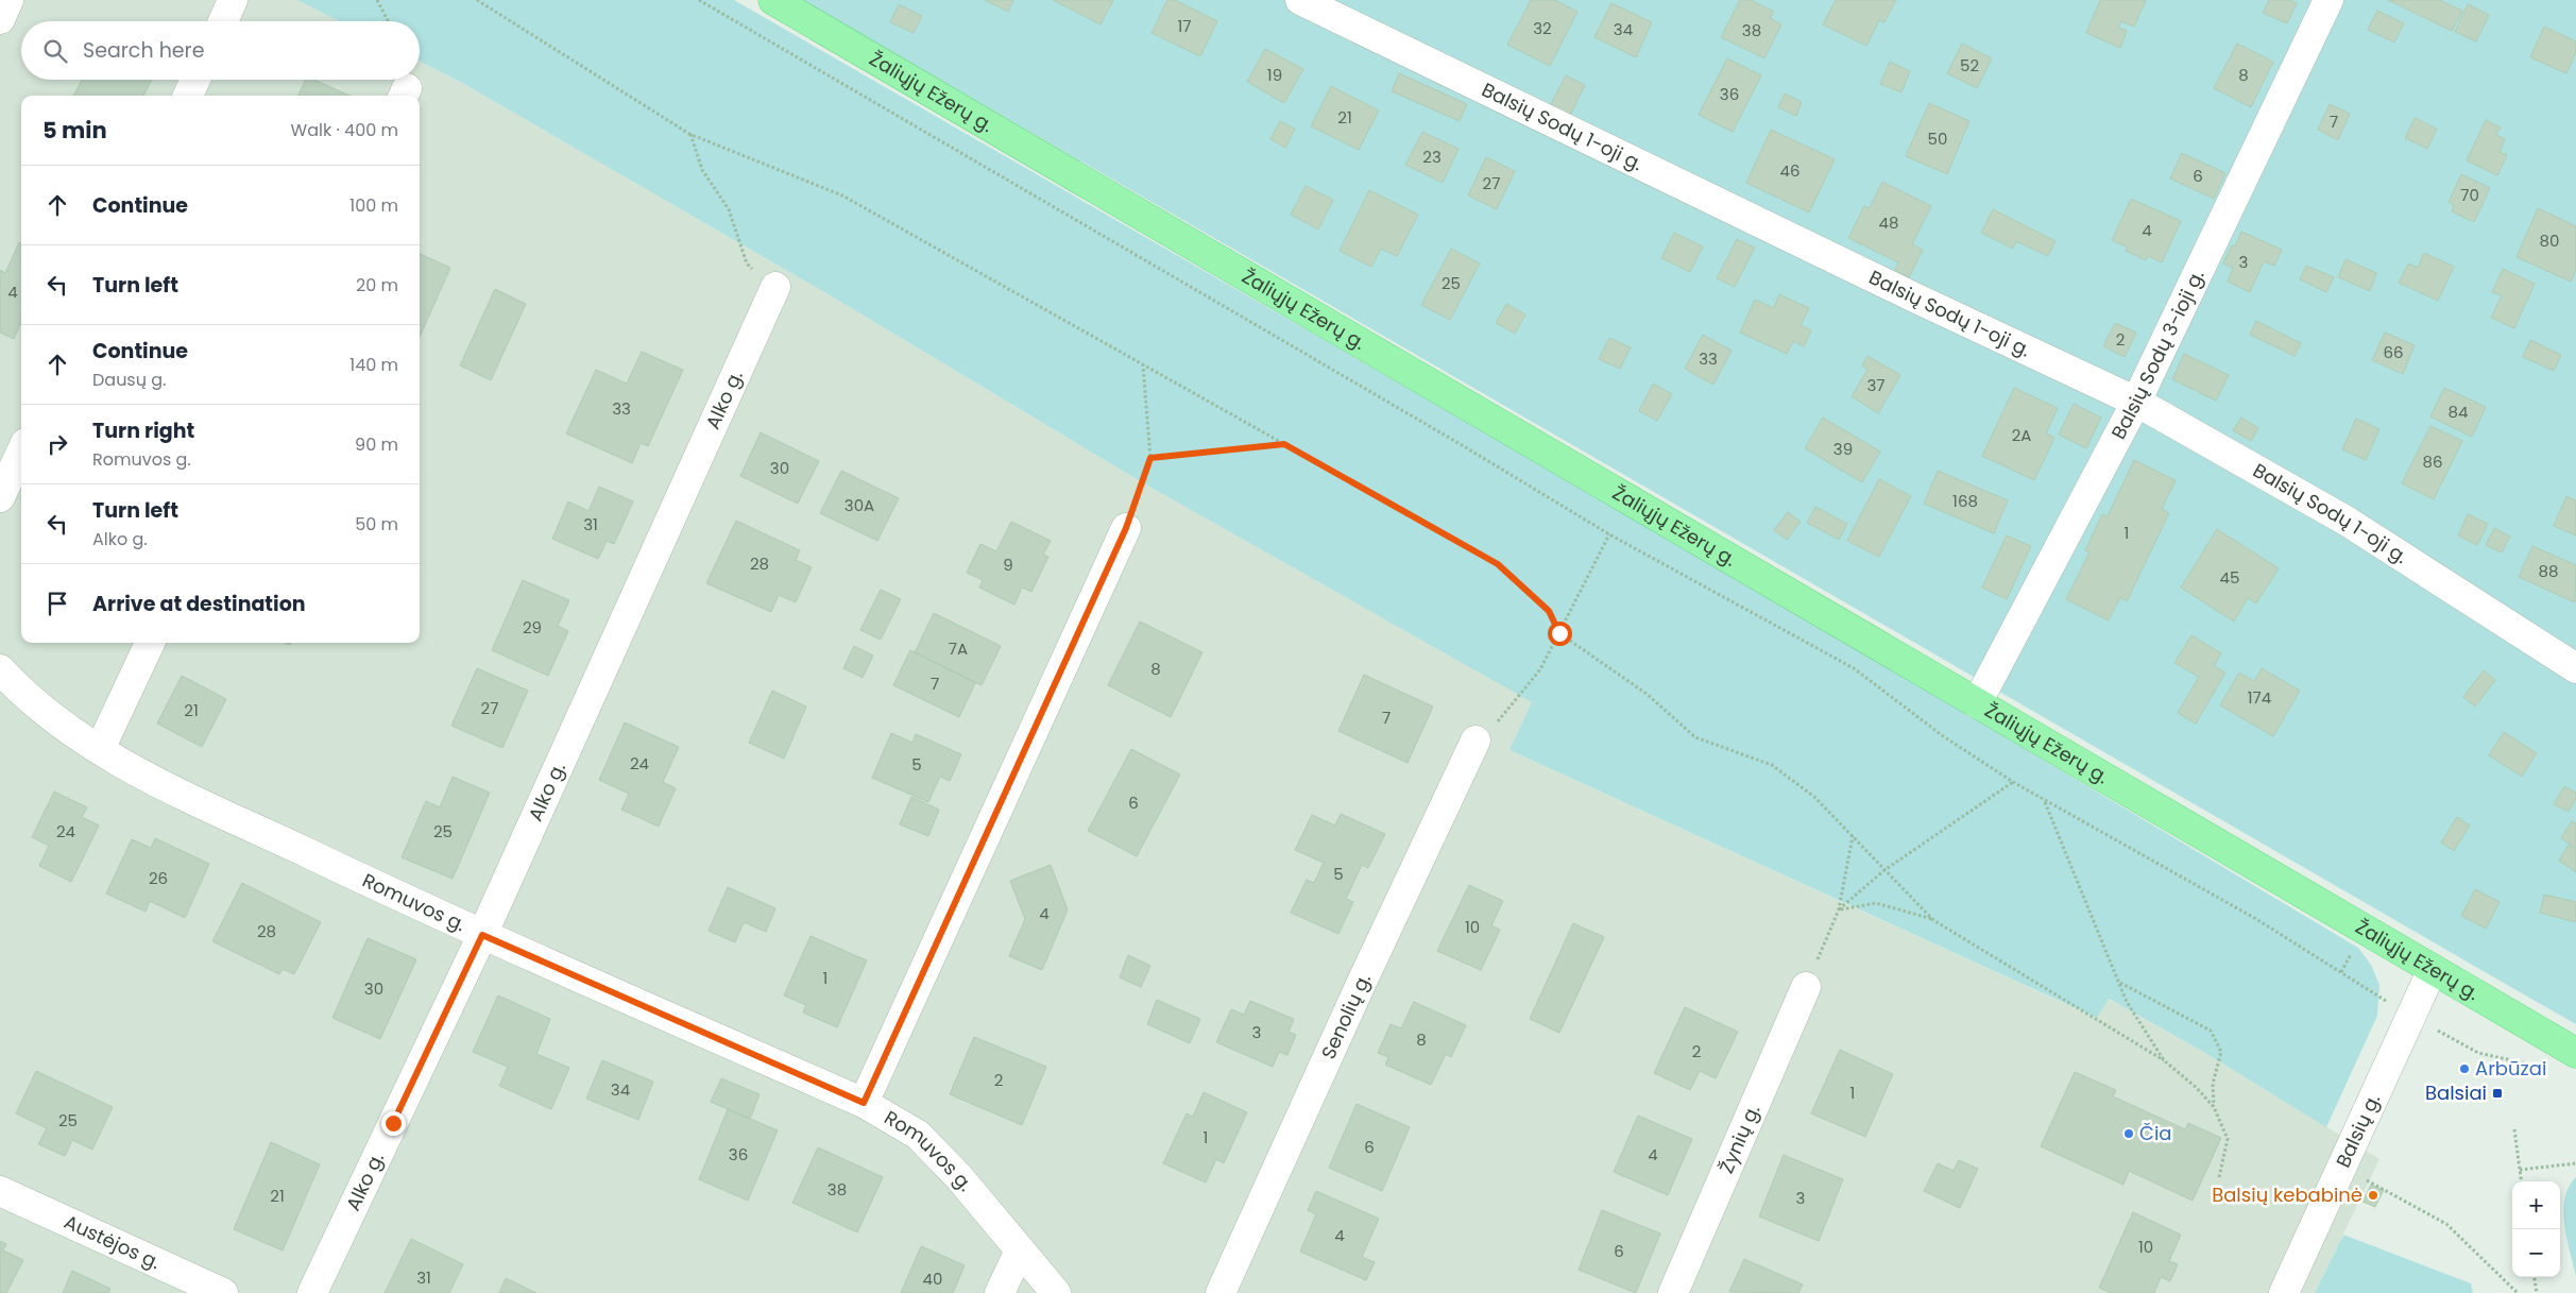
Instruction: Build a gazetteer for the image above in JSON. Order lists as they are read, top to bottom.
{
  "streets": {
    "main road": ["Žaliųjų Ežerų g."],
    "street": [
      "Balsių Sodų 1-oji g.",
      "Balsių Sodų 3-ioji g.",
      "Alko g.",
      "Romuvos g.",
      "Senolių g.",
      "Balsių g.",
      "Žynių g.",
      "Austėjos g."
    ]
  },
  "crossings": [
    ["Žaliųjų Ežerų g.", "Balsių Sodų 3-ioji g."],
    ["Žaliųjų Ežerų g.", "Balsių g."],
    ["Balsių Sodų 1-oji g.", "Balsių Sodų 3-ioji g."],
    ["Alko g.", "Romuvos g."]
  ],
  "places": {
    "other": ["Arbūzai", "Čia", "Balsių kebabinė"],
    "transit": ["Balsiai"]
  },
  "house_numbers": [
    "17",
    "32",
    "34",
    "38",
    "52",
    "19",
    "8",
    "36",
    "21",
    "7",
    "50",
    "23",
    "46",
    "6",
    "27",
    "70",
    "48",
    "4",
    "80",
    "3",
    "25",
    "4",
    "2",
    "66",
    "33",
    "37",
    "33",
    "84",
    "2A",
    "39",
    "86",
    "30",
    "168",
    "30A",
    "31",
    "1",
    "28",
    "9",
    "88",
    "45",
    "29",
    "7A",
    "8",
    "7",
    "174",
    "27",
    "21",
    "7",
    "24",
    "5",
    "6",
    "24",
    "25",
    "5",
    "26",
    "4",
    "10",
    "28",
    "1",
    "30",
    "3",
    "8",
    "2",
    "2",
    "34",
    "1",
    "25",
    "1",
    "6",
    "36",
    "4",
    "38",
    "21",
    "3",
    "4",
    "10",
    "6",
    "31",
    "40"
  ],
  "page": {
    "search": "Search here",
    "heading": ["5 min", "Walk · 400 m"],
    "list": [
      ["Continue", "100 m"],
      ["Turn left", "20 m"],
      ["Continue", "Dausų g.", "140 m"],
      ["Turn right", "Romuvos g.", "90 m"],
      ["Turn left", "Alko g.", "50 m"],
      "Arrive at destination"
    ],
    "map_buttons": ["+", "−"]
  }
}
